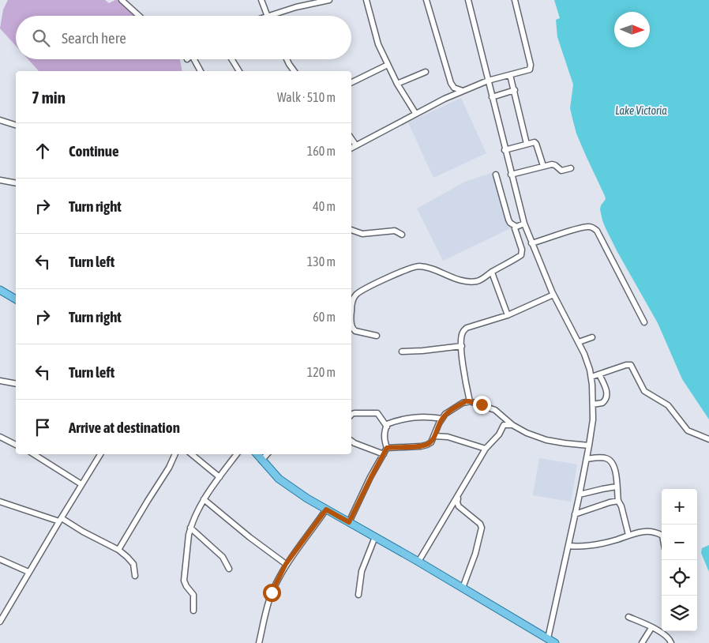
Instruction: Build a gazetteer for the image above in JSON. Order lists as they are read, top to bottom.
{
  "water": ["Lake Victoria"],
  "north": "right",
  "page": {
    "search": "Search here",
    "heading": ["7 min", "Walk · 510 m"],
    "list": [
      ["Continue", "160 m"],
      ["Turn right", "40 m"],
      ["Turn left", "130 m"],
      ["Turn right", "60 m"],
      ["Turn left", "120 m"],
      "Arrive at destination"
    ],
    "map_buttons": ["+", "−"]
  }
}
